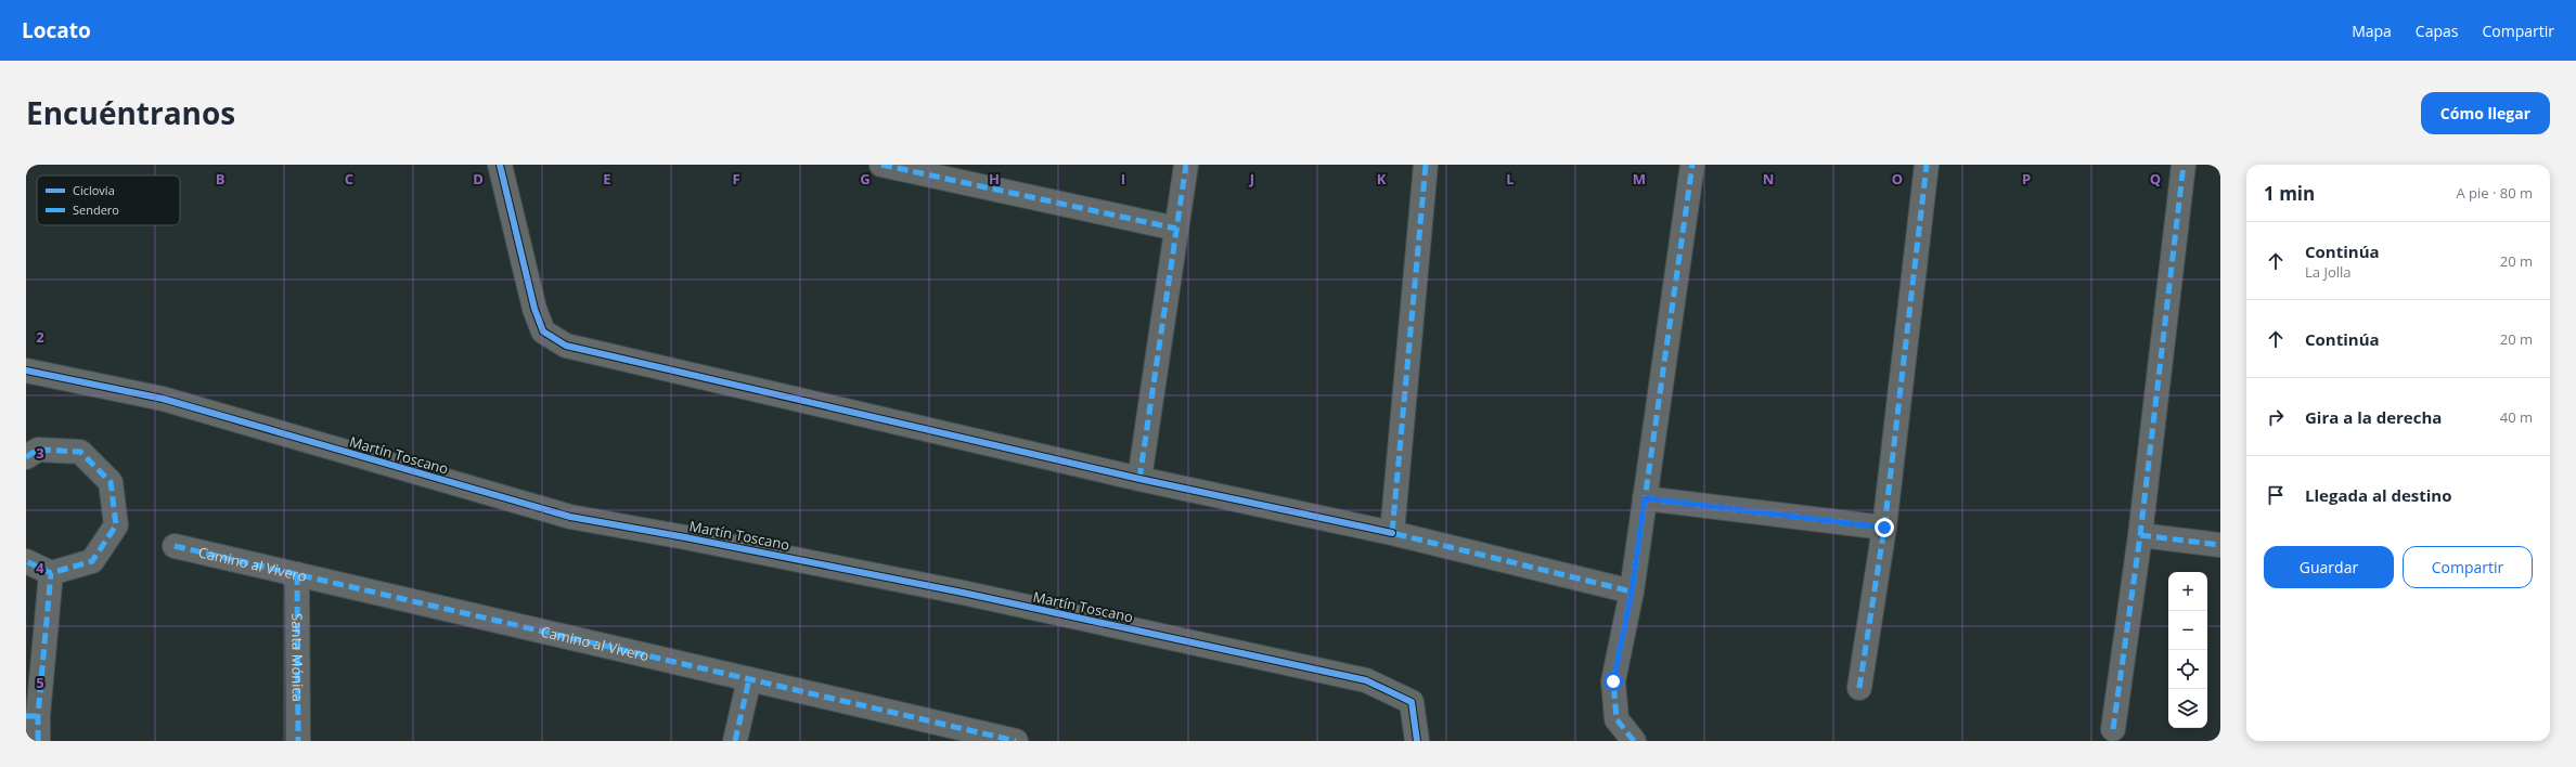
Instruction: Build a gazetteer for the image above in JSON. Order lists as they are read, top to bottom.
{
  "streets": {
    "street": ["Martín Toscano", "Camino al Vivero", "Santa Mónica"]
  },
  "crossings": [
    ["Camino al Vivero", "Santa Mónica"]
  ],
  "legend": ["Ciclovía", "Sendero"],
  "page": {
    "header": "Locato",
    "nav": ["Mapa", "Capas", "Compartir"],
    "title": "Encuéntranos",
    "buttons": [
      "Cómo llegar",
      ["Guardar", "Compartir"]
    ],
    "heading": ["1 min", "A pie · 80 m"],
    "list": [
      ["Continúa", "La Jolla", "20 m"],
      ["Continúa", "20 m"],
      ["Gira a la derecha", "40 m"],
      "Llegada al destino"
    ],
    "map_buttons": ["+", "−"]
  },
  "grid": {
    "columns": [
      "B",
      "C",
      "D",
      "E",
      "F",
      "G",
      "H",
      "I",
      "J",
      "K",
      "L",
      "M",
      "N",
      "O",
      "P",
      "Q"
    ],
    "rows": [
      "2",
      "3",
      "4",
      "5"
    ]
  }
}
